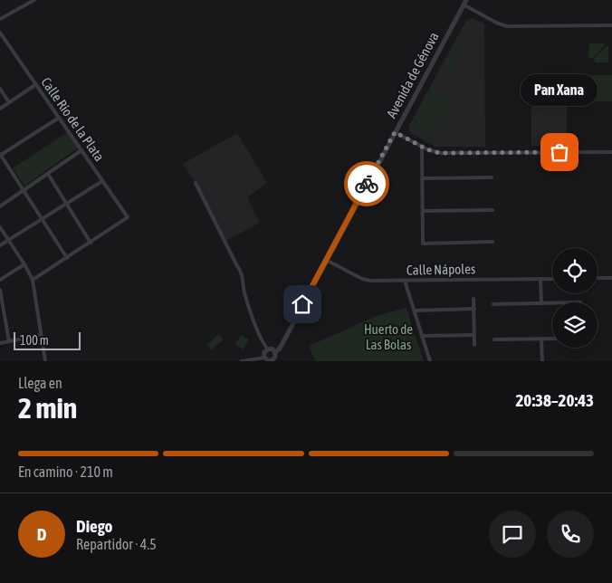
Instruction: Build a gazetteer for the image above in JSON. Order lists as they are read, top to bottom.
{
  "streets": {
    "street": ["Avenida de Génova", "Calle Río de la Plata", "Calle Nápoles"]
  },
  "crossings": [
    ["Avenida de Génova", "Calle Nápoles"]
  ],
  "parks": ["Huerto de Las Bolas"],
  "places": ["Pan Xana"],
  "scale_bar": "100 m",
  "page": {
    "bubble": "Pan Xana",
    "scale": "100 m",
    "heading": ["2 min", "Llega en", "20:38–20:43"],
    "panel": ["Diego", "Repartidor · 4.5"],
    "bar": "En camino · 210 m",
    "round": "D"
  }
}
